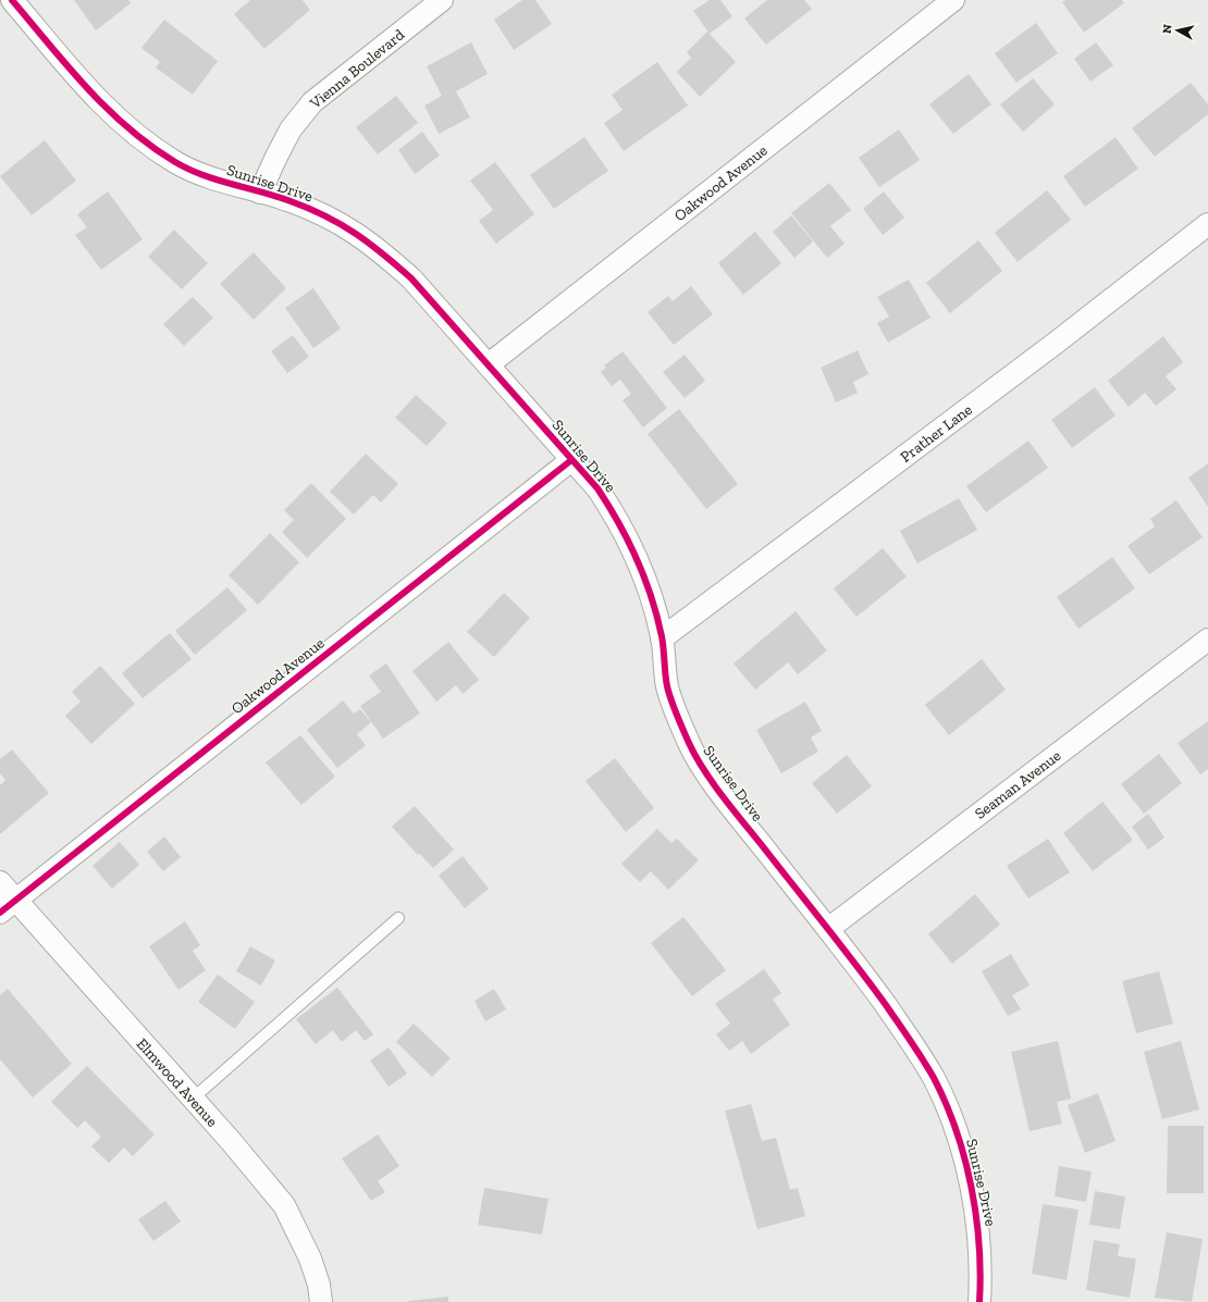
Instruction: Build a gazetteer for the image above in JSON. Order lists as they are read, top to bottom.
{
  "streets": {
    "street": [
      "Vienna Boulevard",
      "Sunrise Drive",
      "Oakwood Avenue",
      "Prather Lane",
      "Seaman Avenue",
      "Elmwood Avenue"
    ]
  },
  "crossings": [
    ["Vienna Boulevard", "Sunrise Drive"],
    ["Sunrise Drive", "Oakwood Avenue"],
    ["Sunrise Drive", "Prather Lane"],
    ["Sunrise Drive", "Seaman Avenue"],
    ["Oakwood Avenue", "Elmwood Avenue"]
  ],
  "north": "left"
}
